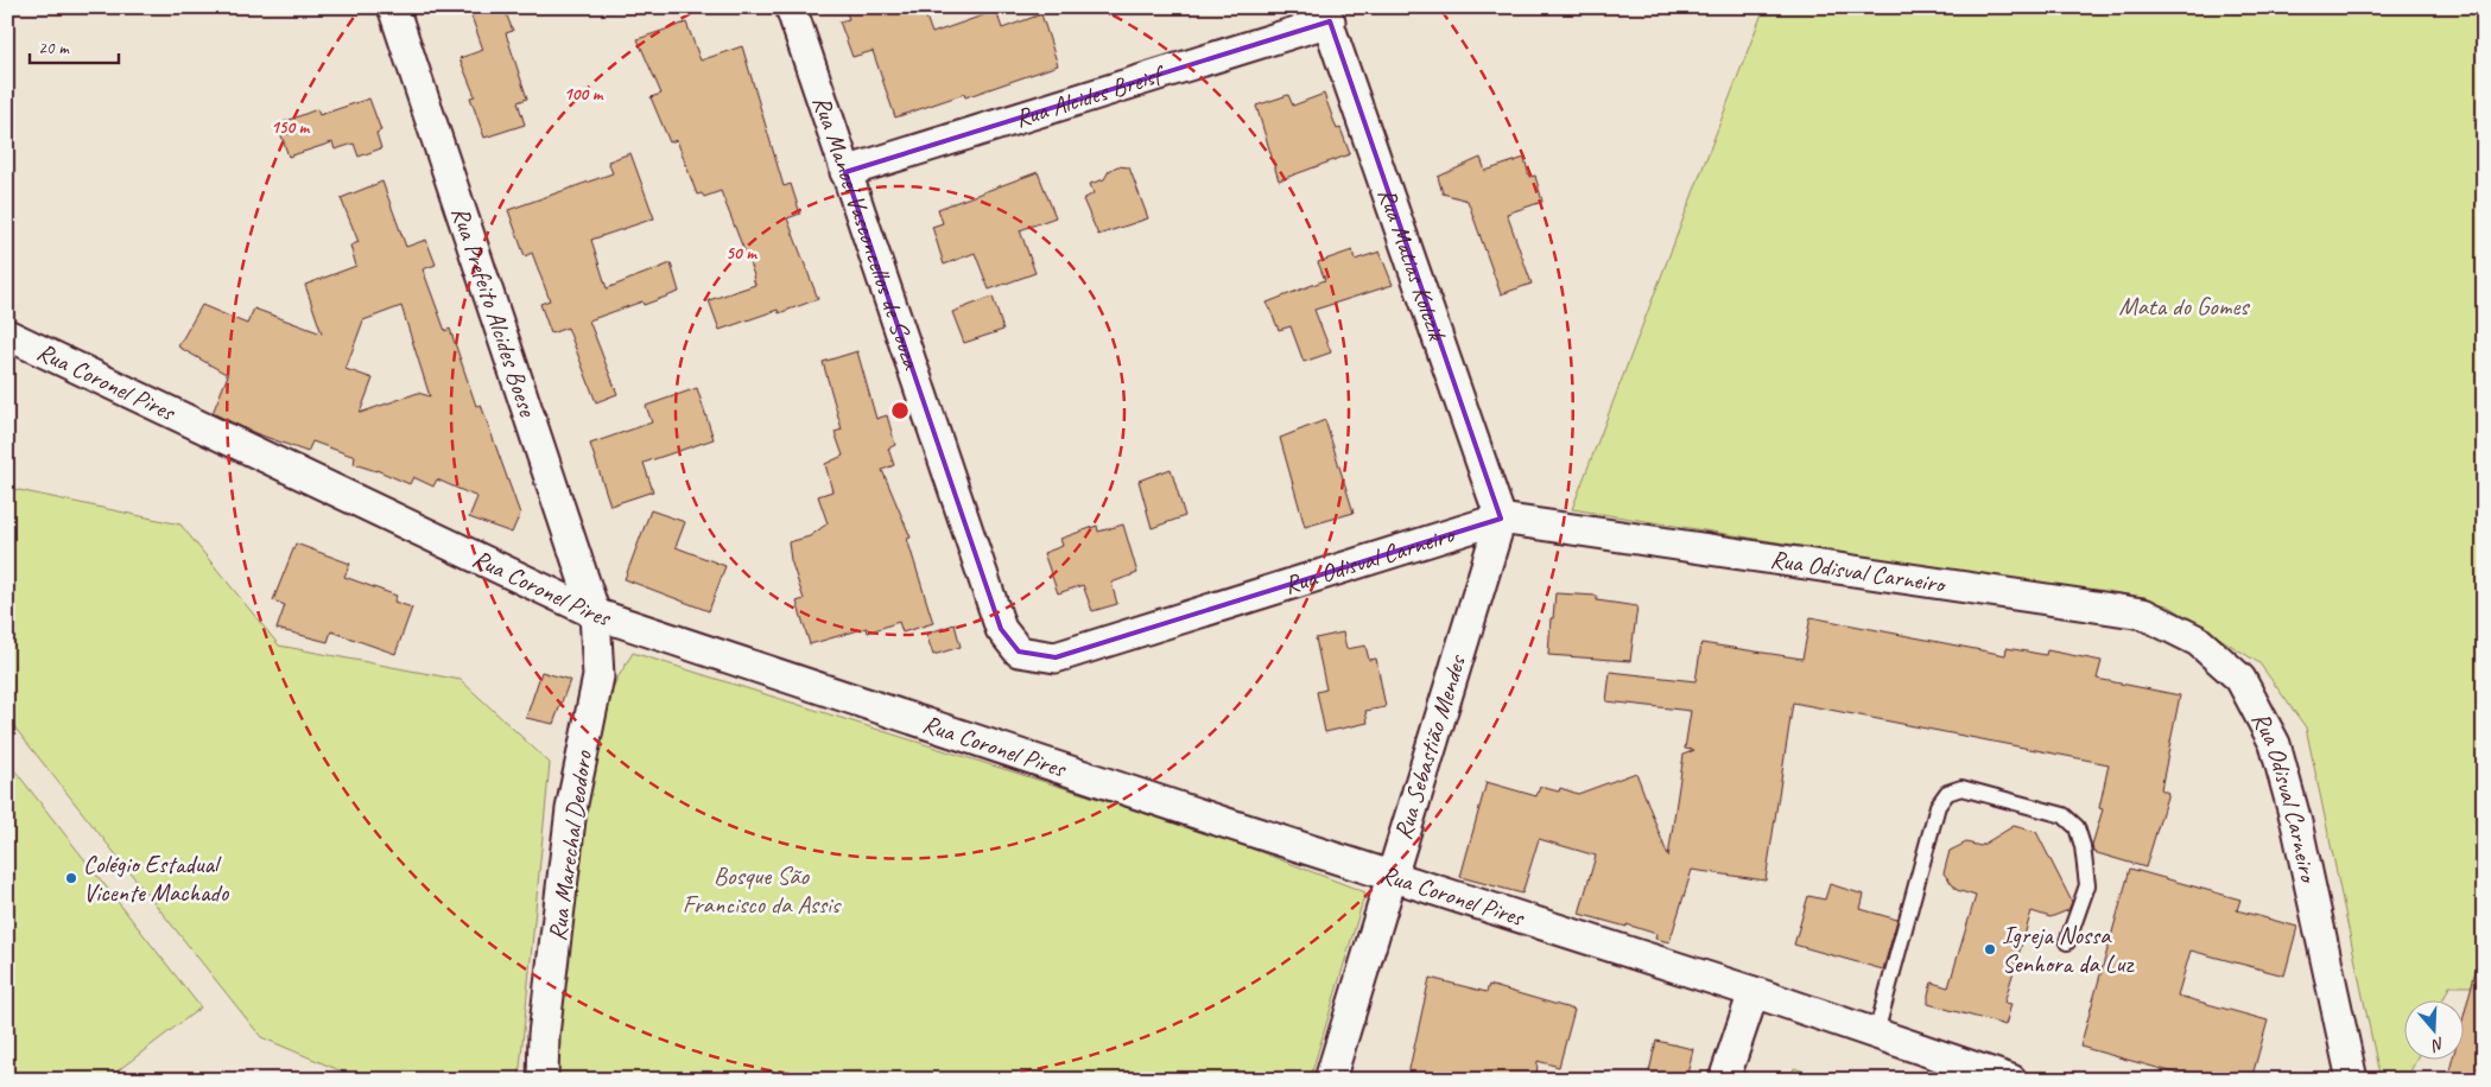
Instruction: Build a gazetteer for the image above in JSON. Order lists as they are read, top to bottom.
{
  "streets": {
    "street": [
      "Rua Alcides Breisf",
      "Rua Manoel Vasconcellos de Souza",
      "Rua Matias Kolczik",
      "Rua Prefeito Alcides Boese",
      "Rua Coronel Pires",
      "Rua Odisval Carneiro",
      "Rua Sebastião Mendes",
      "Rua Marechal Deodoro"
    ]
  },
  "crossings": [
    ["Rua Alcides Breisf", "Rua Manoel Vasconcellos de Souza"],
    ["Rua Alcides Breisf", "Rua Matias Kolczik"],
    ["Rua Manoel Vasconcellos de Souza", "Rua Odisval Carneiro"],
    ["Rua Matias Kolczik", "Rua Odisval Carneiro"],
    ["Rua Matias Kolczik", "Rua Sebastião Mendes"],
    ["Rua Prefeito Alcides Boese", "Rua Coronel Pires"],
    ["Rua Prefeito Alcides Boese", "Rua Marechal Deodoro"],
    ["Rua Coronel Pires", "Rua Sebastião Mendes"],
    ["Rua Coronel Pires", "Rua Marechal Deodoro"],
    ["Rua Odisval Carneiro", "Rua Sebastião Mendes"]
  ],
  "parks": ["Mata do Gomes", "Bosque São Francisco da Assis"],
  "places": ["Colégio Estadual Vicente Machado", "Igreja Nossa Senhora da Luz"],
  "scale_bar": "20 m",
  "north": "bottom",
  "rings": ["100 m", "150 m", "50 m"]
}
